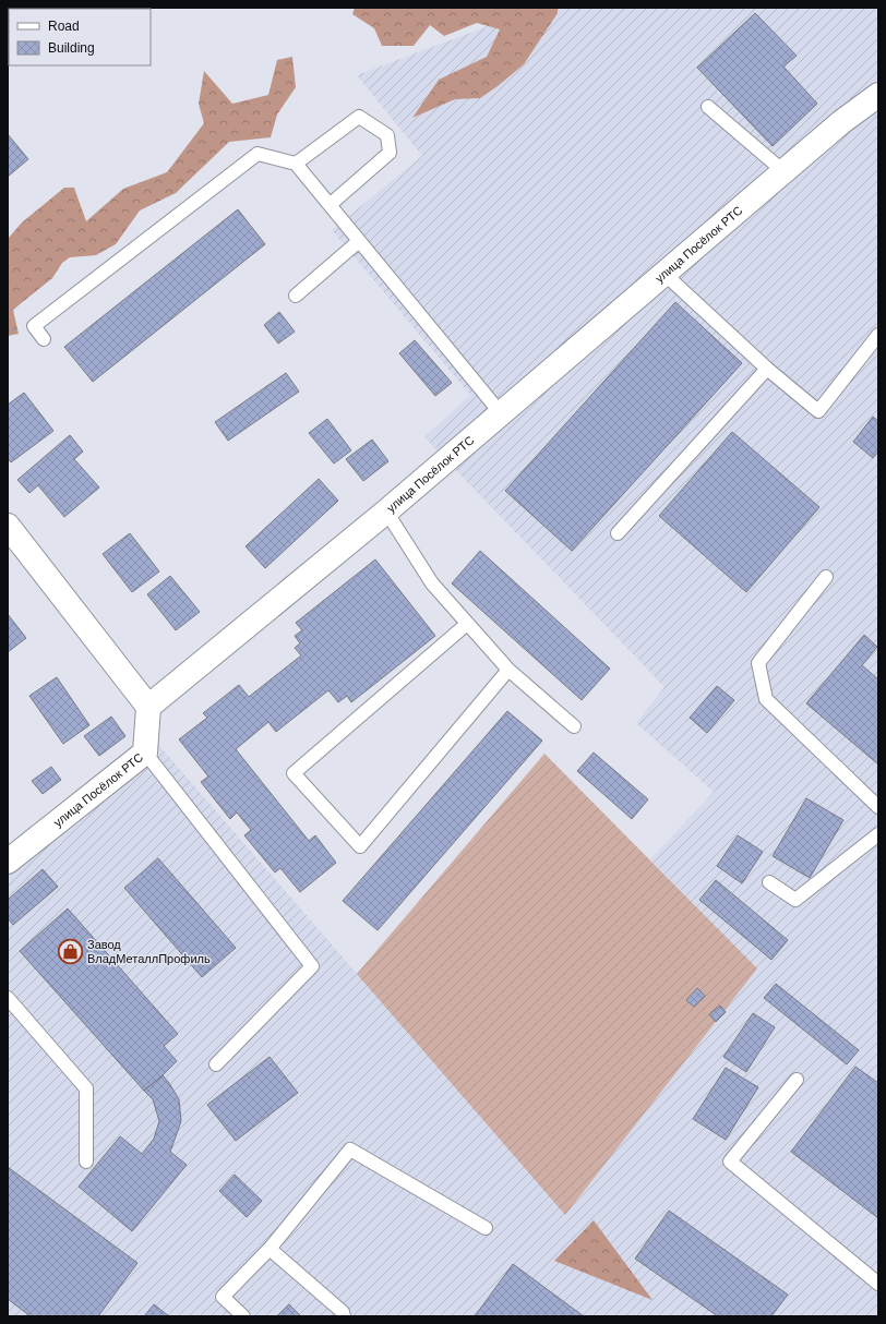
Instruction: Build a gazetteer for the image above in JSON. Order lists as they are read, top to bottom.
{
  "streets": {
    "street": ["улица Посёлок РТС"]
  },
  "places": {
    "shop": ["Завод ВладМеталлПрофиль"]
  },
  "legend": ["Road", "Building"]
}
